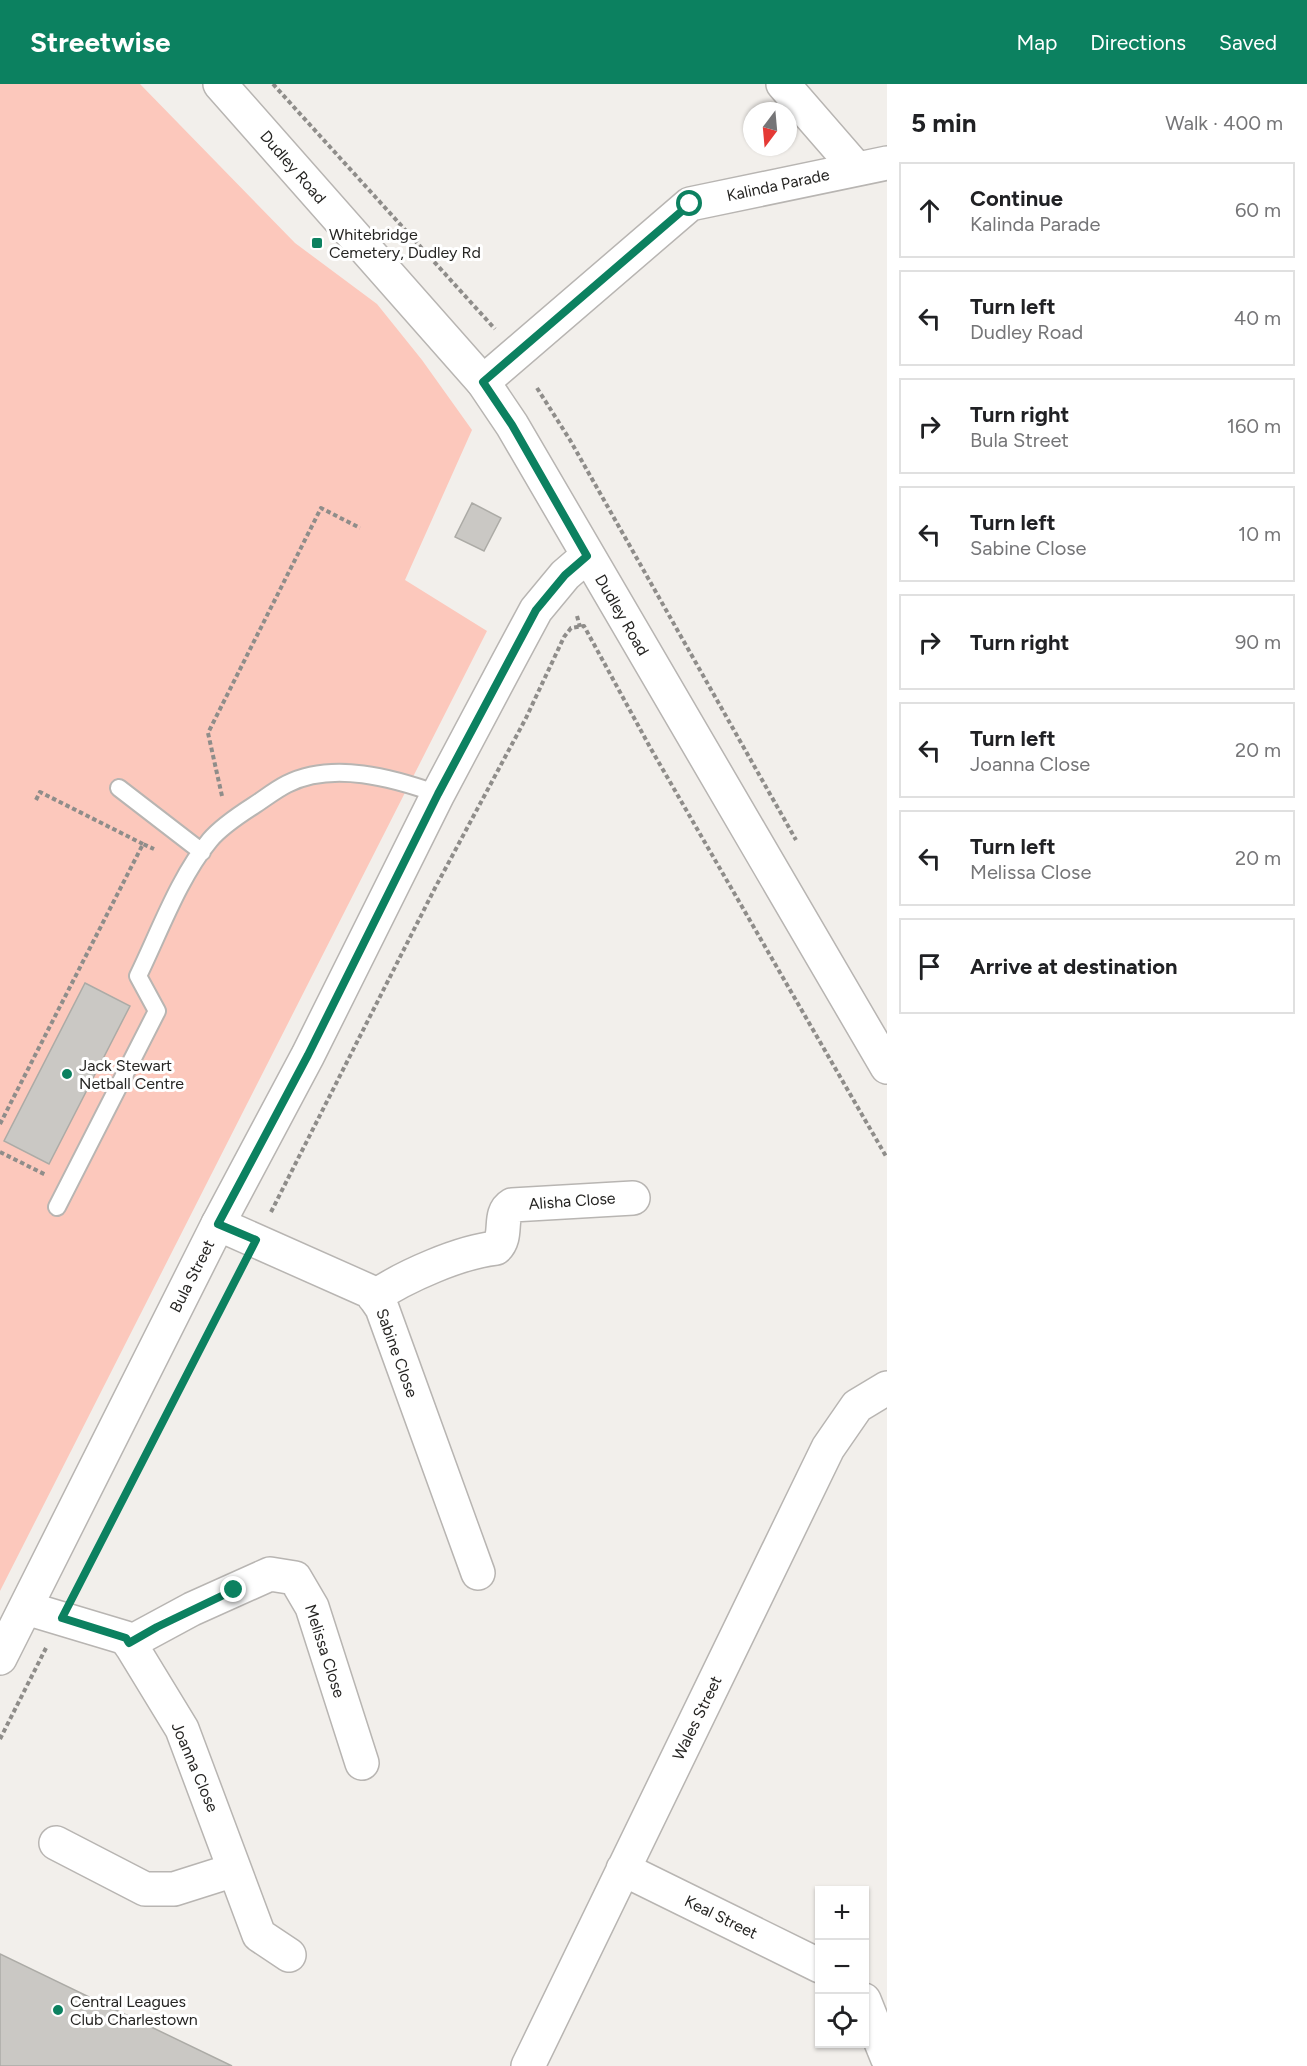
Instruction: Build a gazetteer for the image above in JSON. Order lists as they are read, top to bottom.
{
  "streets": {
    "street": [
      "Dudley Road",
      "Kalinda Parade",
      "Alisha Close",
      "Bula Street",
      "Sabine Close",
      "Melissa Close",
      "Wales Street",
      "Joanna Close",
      "Keal Street"
    ]
  },
  "crossings": [
    ["Dudley Road", "Kalinda Parade"],
    ["Dudley Road", "Bula Street"],
    ["Alisha Close", "Sabine Close"],
    ["Bula Street", "Sabine Close"],
    ["Melissa Close", "Joanna Close"],
    ["Wales Street", "Keal Street"]
  ],
  "places": {
    "transit": ["Whitebridge Cemetery, Dudley Rd"],
    "other": ["Jack Stewart Netball Centre", "Central Leagues Club Charlestown"]
  },
  "north": "bottom",
  "page": {
    "header": "Streetwise",
    "nav": ["Map", "Directions", "Saved"],
    "heading": ["5 min", "Walk · 400 m"],
    "list": [
      ["Continue", "Kalinda Parade", "60 m"],
      ["Turn left", "Dudley Road", "40 m"],
      ["Turn right", "Bula Street", "160 m"],
      ["Turn left", "Sabine Close", "10 m"],
      ["Turn right", "90 m"],
      ["Turn left", "Joanna Close", "20 m"],
      ["Turn left", "Melissa Close", "20 m"],
      "Arrive at destination"
    ],
    "map_buttons": ["+", "−"]
  }
}
